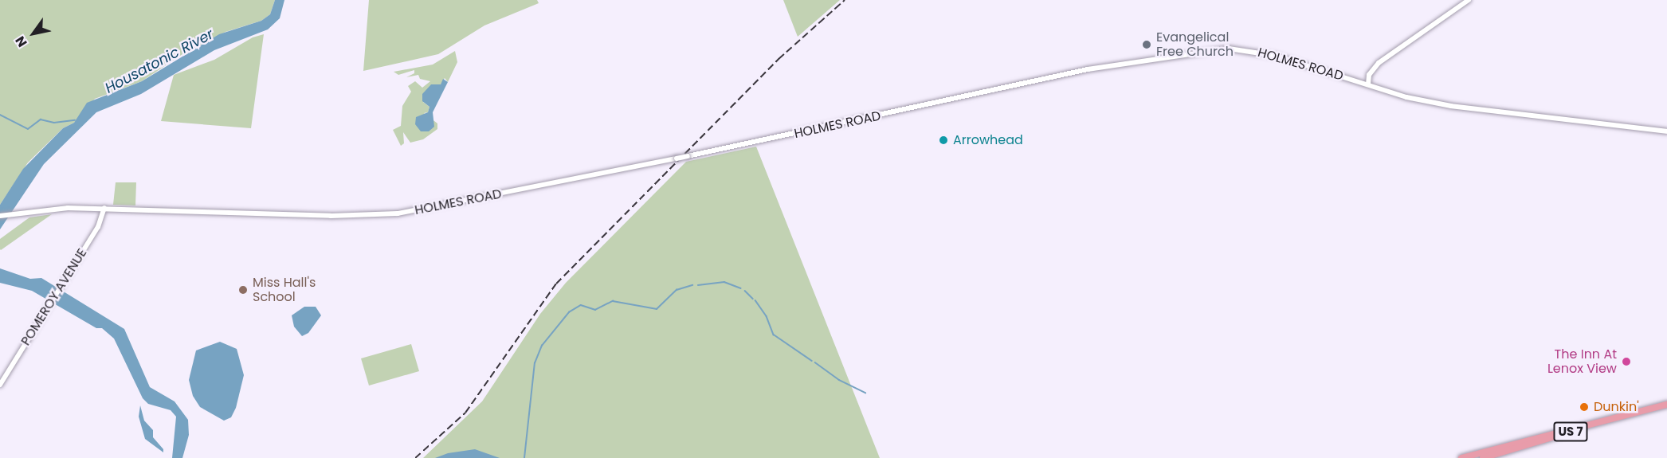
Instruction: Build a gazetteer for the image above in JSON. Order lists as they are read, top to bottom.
{
  "streets": {
    "highway": ["US 7"],
    "street": ["HOLMES ROAD", "POMEROY AVENUE"]
  },
  "crossings": [
    ["HOLMES ROAD", "POMEROY AVENUE"]
  ],
  "water": ["Housatonic River"],
  "places": [
    "Evangelical Free Church",
    "Arrowhead",
    "Miss Hall's School",
    "The Inn At Lenox View",
    "Dunkin'"
  ],
  "north": "bottom left"
}
